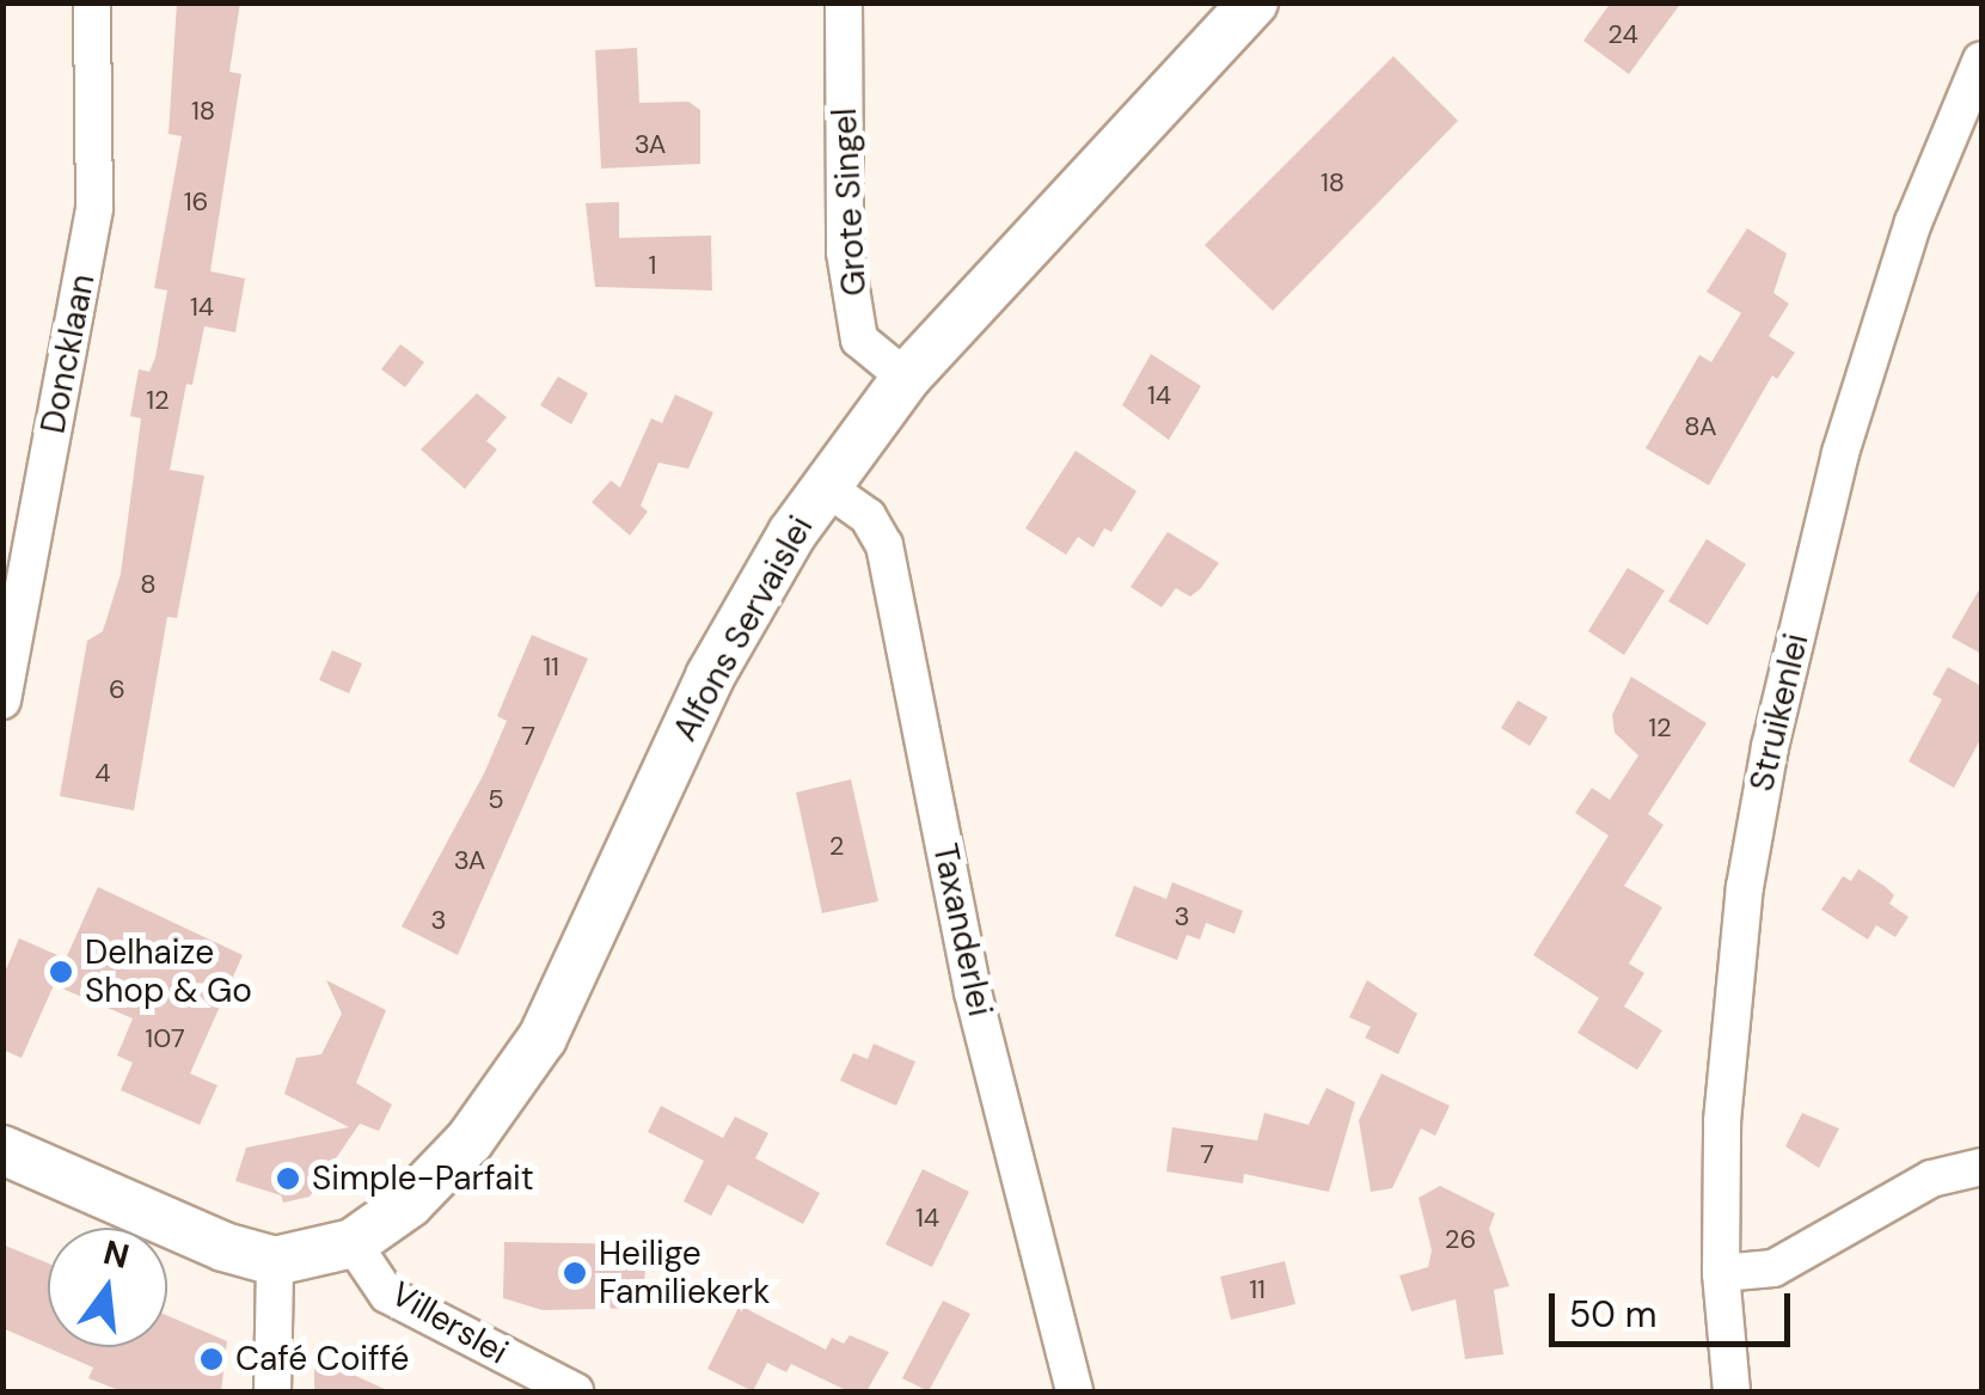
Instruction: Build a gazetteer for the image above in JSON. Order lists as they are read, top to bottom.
{
  "streets": {
    "street": [
      "Grote Singel",
      "Doncklaan",
      "Alfons Servaislei",
      "Struikenlei",
      "Taxanderlei",
      "Villerslei"
    ]
  },
  "crossings": [
    ["Grote Singel", "Alfons Servaislei"],
    ["Alfons Servaislei", "Taxanderlei"],
    ["Alfons Servaislei", "Villerslei"]
  ],
  "places": [
    "Delhaize Shop & Go",
    "Simple-Parfait",
    "Heilige Familiekerk",
    "Café Coiffé"
  ],
  "house_numbers": [
    "24",
    "18",
    "3A",
    "18",
    "16",
    "1",
    "14",
    "14",
    "12",
    "8A",
    "8",
    "11",
    "6",
    "12",
    "7",
    "4",
    "5",
    "2",
    "3A",
    "3",
    "3",
    "107",
    "7",
    "14",
    "26",
    "11"
  ],
  "scale_bar": "50 m",
  "north": "top"
}
